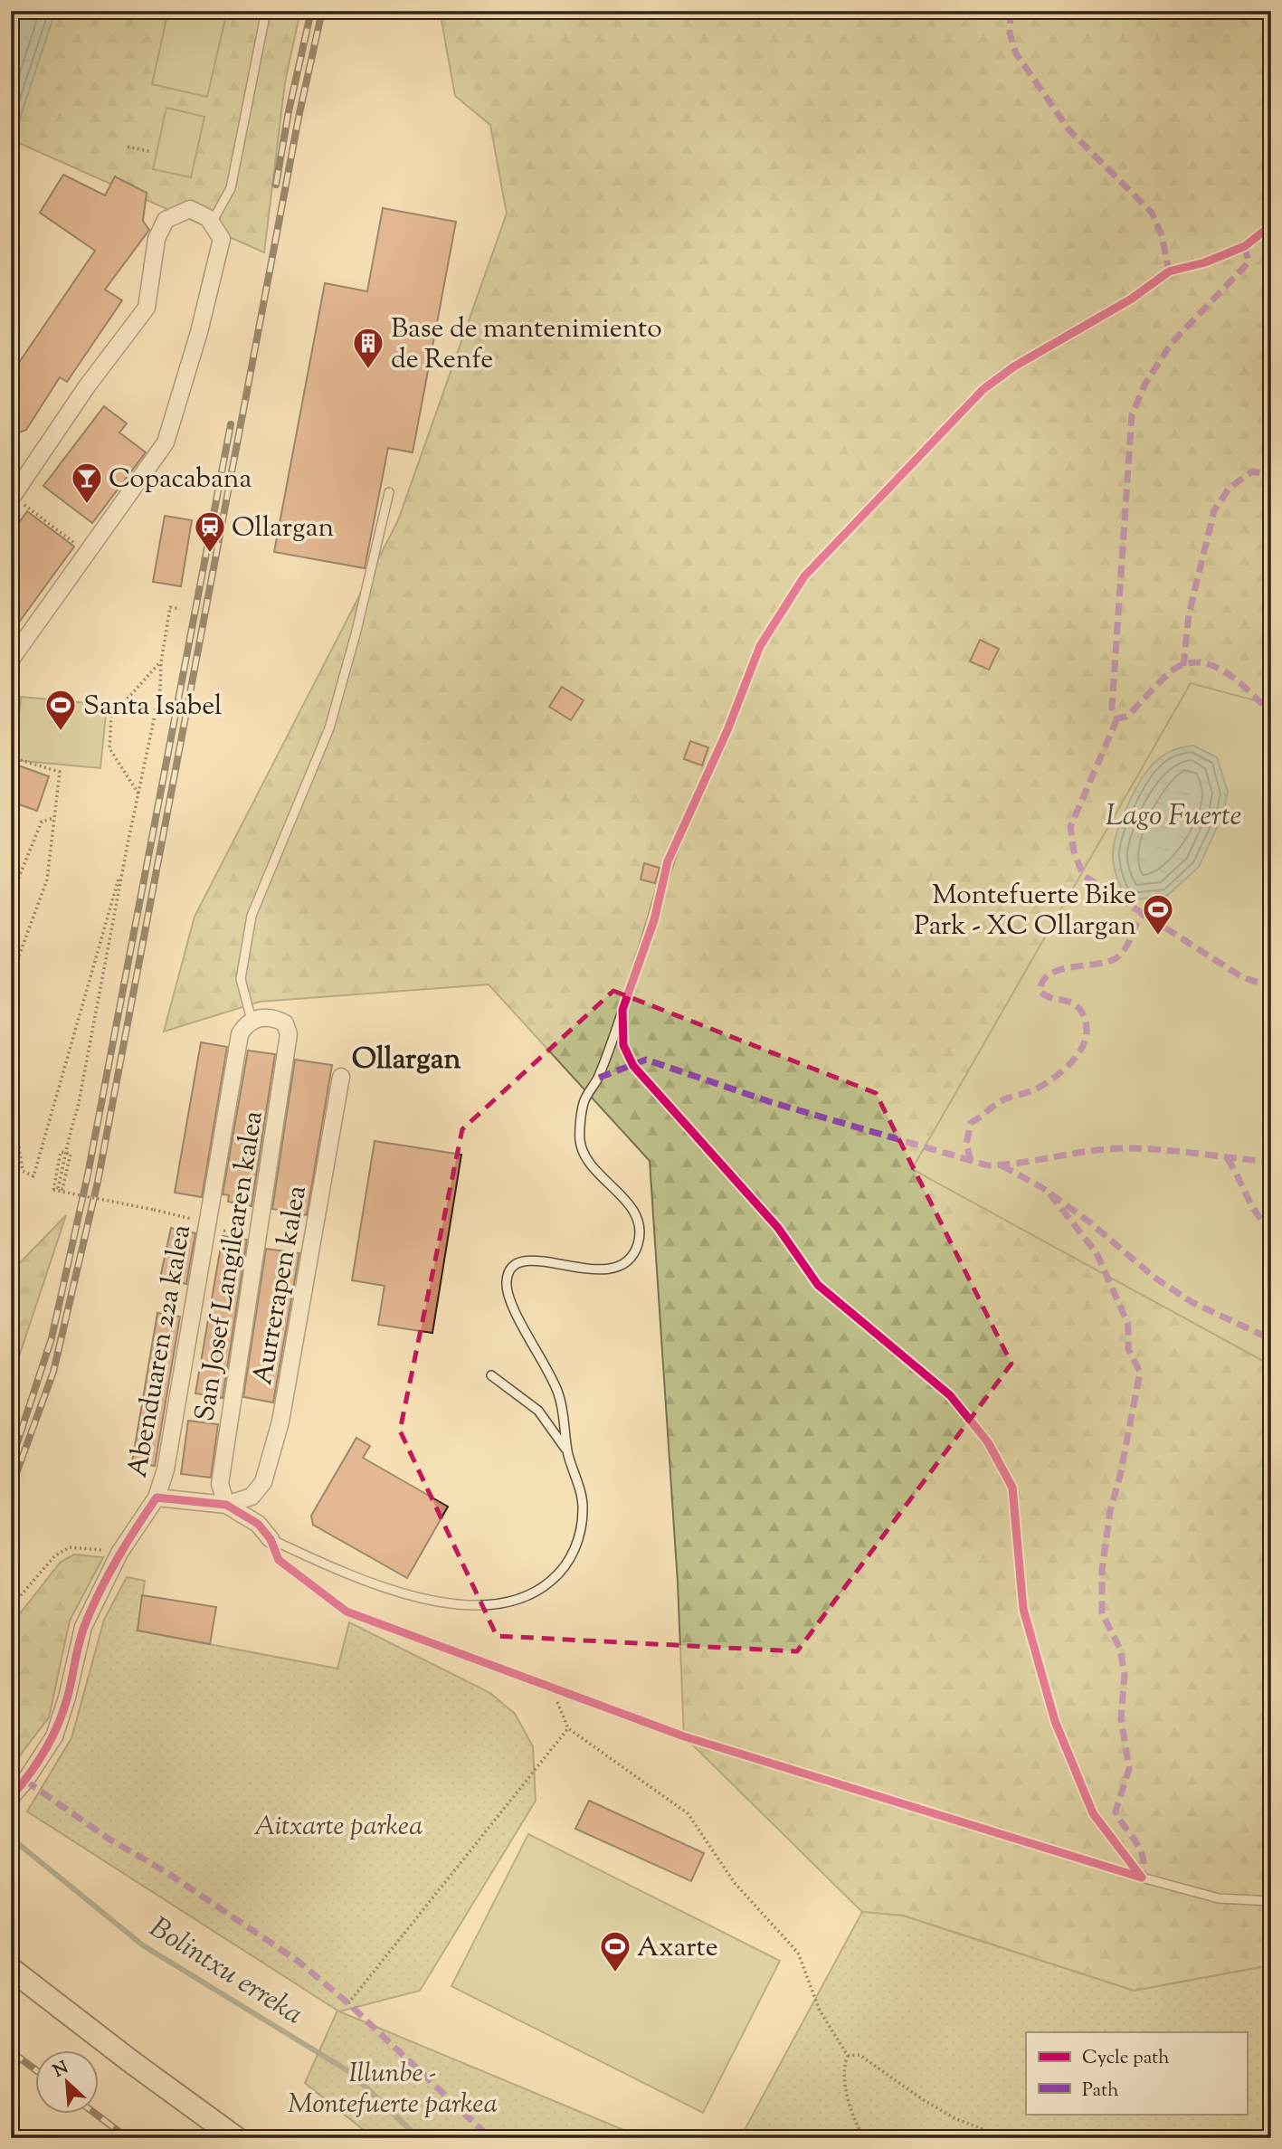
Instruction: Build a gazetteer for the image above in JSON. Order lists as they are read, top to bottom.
{
  "streets": {
    "street": ["San Josef Langilearen kalea", "Aurrerapen kalea", "Abenduaren 22a kalea"]
  },
  "crossings": [
    ["San Josef Langilearen kalea", "Aurrerapen kalea"],
    ["San Josef Langilearen kalea", "Abenduaren 22a kalea"]
  ],
  "districts": ["Ollargan"],
  "water": ["Lago Fuerte", "Bolintxu erreka"],
  "parks": ["Aitxarte parkea", "Illunbe - Montefuerte parkea"],
  "places": {
    "building": ["Base de mantenimiento de Renfe"],
    "bar": ["Copacabana"],
    "station": ["Ollargan"],
    "sports": ["Santa Isabel", "Montefuerte Bike Park - XC Ollargan", "Axarte"]
  },
  "legend": ["Cycle path", "Path"],
  "north": "top left"
}
